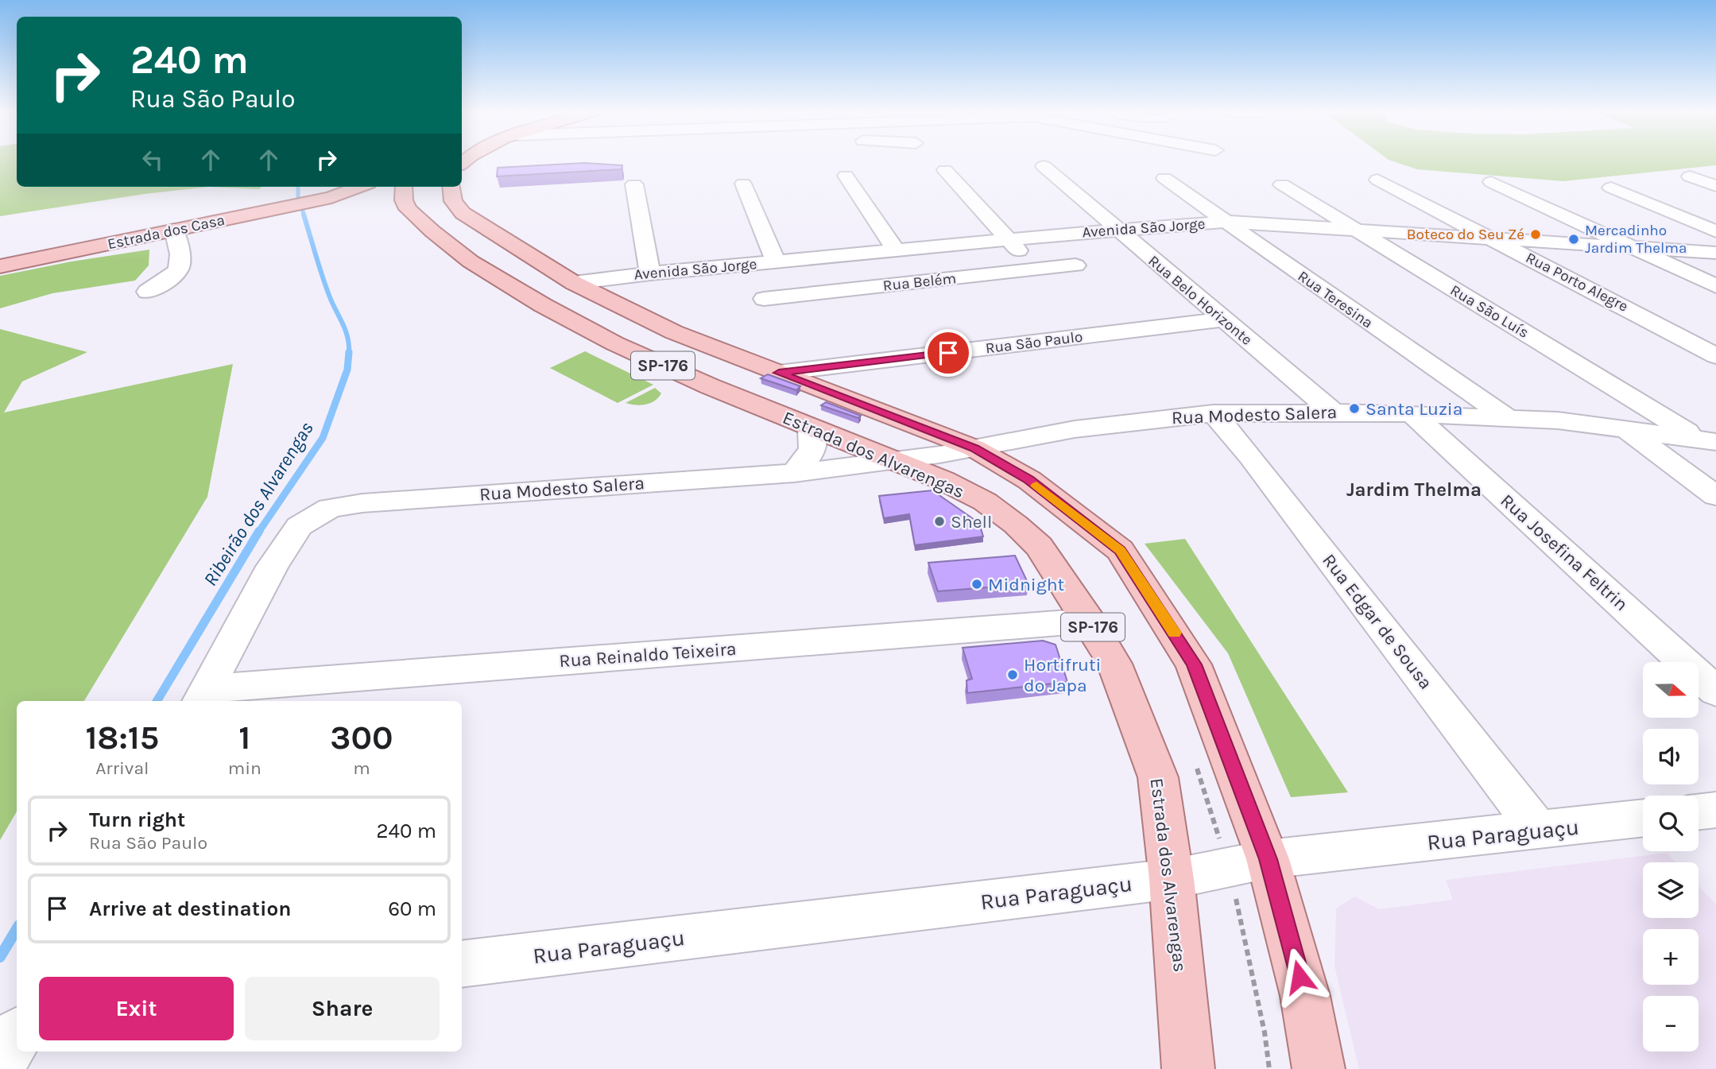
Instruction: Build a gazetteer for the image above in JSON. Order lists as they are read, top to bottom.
{
  "streets": {
    "main road": ["Estrada dos Casa", "SP-176", "Estrada dos Alvarengas"],
    "street": [
      "Avenida São Jorge",
      "Rua Belém",
      "Rua Porto Alegre",
      "Rua Teresina",
      "Rua Belo Horizonte",
      "Rua São Luís",
      "Rua São Paulo",
      "Rua Modesto Salera",
      "Rua Josefina Feltrin",
      "Rua Edgar de Sousa",
      "Rua Reinaldo Teixeira",
      "Rua Paraguaçu"
    ]
  },
  "crossings": [
    ["Avenida São Jorge", "Rua Porto Alegre"],
    ["Avenida São Jorge", "Rua Teresina"],
    ["Avenida São Jorge", "Rua Belo Horizonte"],
    ["Avenida São Jorge", "Rua São Luís"],
    ["Avenida São Jorge", "SP-176"],
    ["Rua Teresina", "Rua Modesto Salera"],
    ["Rua Belo Horizonte", "Rua São Paulo"],
    ["Rua Belo Horizonte", "Rua Modesto Salera"],
    ["Rua São Luís", "Rua Modesto Salera"],
    ["Rua São Paulo", "SP-176"],
    ["SP-176", "Rua Modesto Salera"],
    ["SP-176", "Rua Paraguaçu"],
    ["Rua Modesto Salera", "Estrada dos Alvarengas"],
    ["Rua Modesto Salera", "Rua Josefina Feltrin"],
    ["Rua Modesto Salera", "Rua Edgar de Sousa"],
    ["Rua Modesto Salera", "Rua Reinaldo Teixeira"],
    ["Estrada dos Alvarengas", "Rua Reinaldo Teixeira"],
    ["Estrada dos Alvarengas", "Rua Paraguaçu"],
    ["Rua Edgar de Sousa", "Rua Paraguaçu"]
  ],
  "districts": ["Jardim Thelma"],
  "water": ["Ribeirão dos Alvarengas"],
  "places": [
    "Boteco do Seu Zé",
    "Mercadinho Jardim Thelma",
    "Santa Luzia",
    "Shell",
    "Midnight",
    "Hortifruti do Japa"
  ],
  "north": "right",
  "page": {
    "turn": ["240 m", "Rua São Paulo"],
    "map_buttons": ["+", "−"],
    "eta": [
      "18:15",
      "Arrival",
      "1",
      "min",
      "300",
      "m"
    ],
    "list": [
      {
        "name": "Turn right",
        "note": "Rua São Paulo",
        "value": "240 m"
      },
      {
        "name": "Arrive at destination",
        "value": "60 m"
      }
    ],
    "buttons": ["Exit", "Share"]
  }
}
